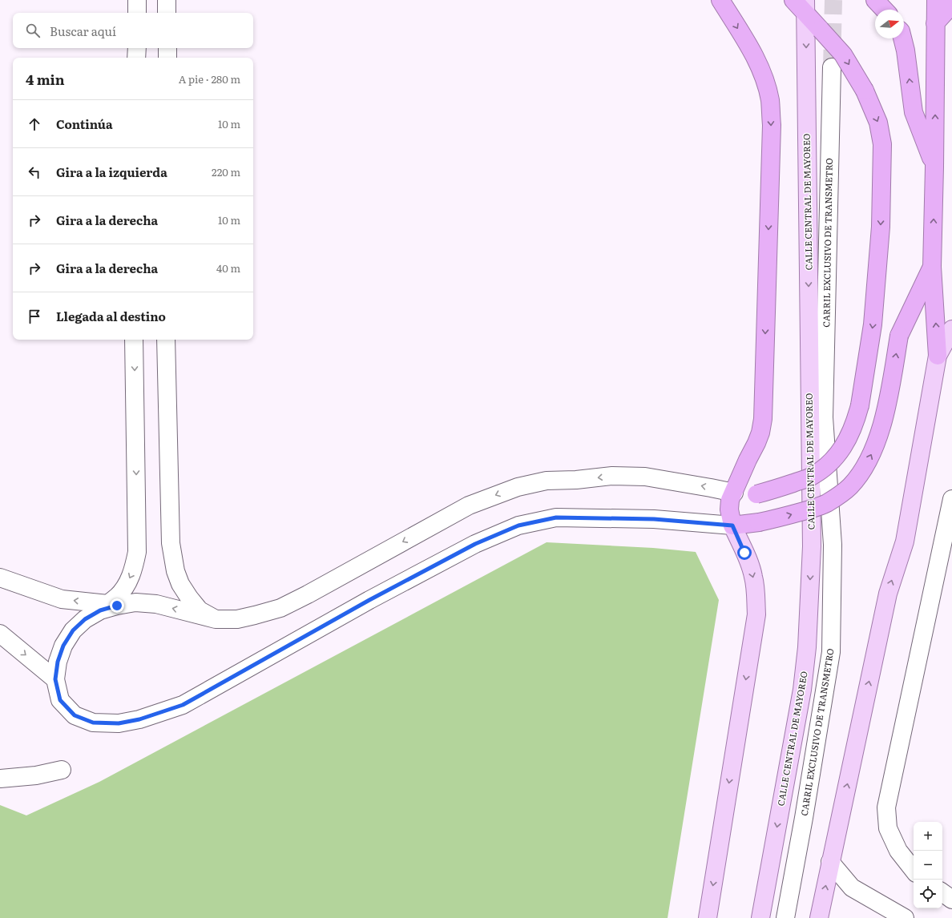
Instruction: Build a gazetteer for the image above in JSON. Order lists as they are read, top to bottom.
{
  "streets": {
    "main road": ["CALLE CENTRAL DE MAYOREO"],
    "street": ["CARRIL EXCLUSIVO DE TRANSMETRO"]
  },
  "north": "right",
  "page": {
    "search": "Buscar aquí",
    "heading": ["4 min", "A pie · 280 m"],
    "list": [
      ["Continúa", "10 m"],
      ["Gira a la izquierda", "220 m"],
      ["Gira a la derecha", "10 m"],
      ["Gira a la derecha", "40 m"],
      "Llegada al destino"
    ],
    "map_buttons": ["+", "−"]
  }
}
